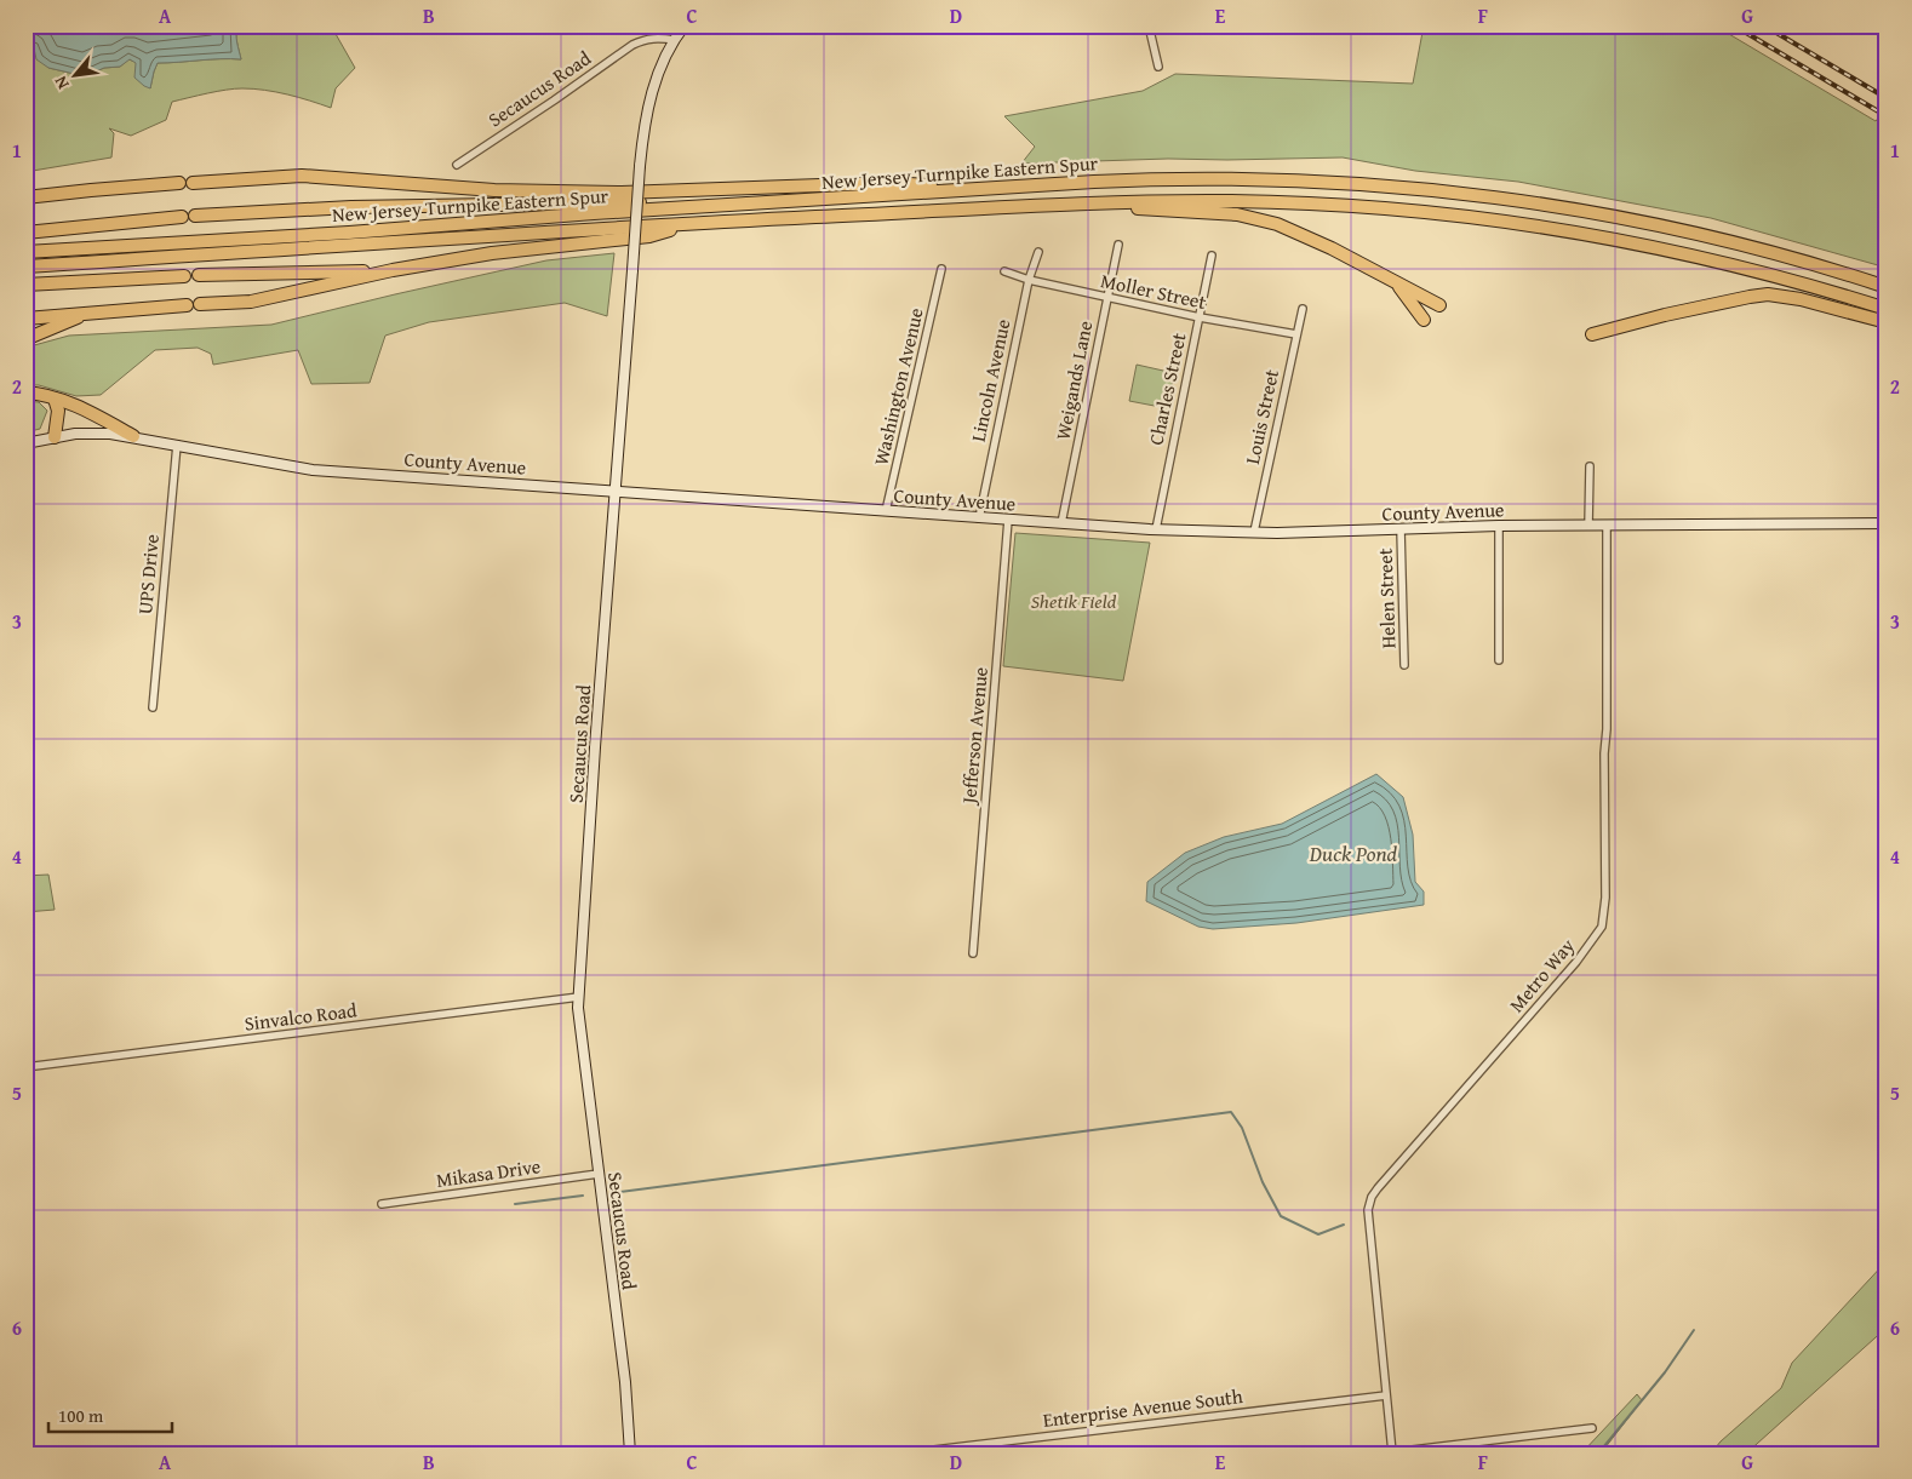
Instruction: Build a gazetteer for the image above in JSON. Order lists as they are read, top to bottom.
{
  "streets": {
    "highway": ["New Jersey Turnpike Eastern Spur"],
    "main road": ["Secaucus Road", "County Avenue"],
    "street": [
      "Moller Street",
      "Lincoln Avenue",
      "Weigands Lane",
      "Washington Avenue",
      "Charles Street",
      "Louis Street",
      "UPS Drive",
      "Helen Street",
      "Jefferson Avenue",
      "Metro Way",
      "Sinvalco Road",
      "Mikasa Drive",
      "Enterprise Avenue South"
    ]
  },
  "crossings": [
    ["Secaucus Road", "County Avenue"],
    ["Secaucus Road", "Sinvalco Road"],
    ["Secaucus Road", "Mikasa Drive"],
    ["Moller Street", "Lincoln Avenue"],
    ["Moller Street", "Weigands Lane"],
    ["Moller Street", "Charles Street"],
    ["Moller Street", "Louis Street"],
    ["Lincoln Avenue", "County Avenue"],
    ["Weigands Lane", "County Avenue"],
    ["Washington Avenue", "County Avenue"],
    ["Charles Street", "County Avenue"],
    ["Louis Street", "County Avenue"],
    ["County Avenue", "UPS Drive"],
    ["County Avenue", "Helen Street"],
    ["County Avenue", "Jefferson Avenue"],
    ["County Avenue", "Metro Way"],
    ["Metro Way", "Enterprise Avenue South"]
  ],
  "water": ["Duck Pond"],
  "parks": ["Shetik Field"],
  "scale_bar": "100 m",
  "north": "bottom left",
  "grid": {
    "columns": [
      "A",
      "B",
      "C",
      "D",
      "E",
      "F",
      "G"
    ],
    "rows": [
      "1",
      "2",
      "3",
      "4",
      "5",
      "6"
    ]
  }
}
